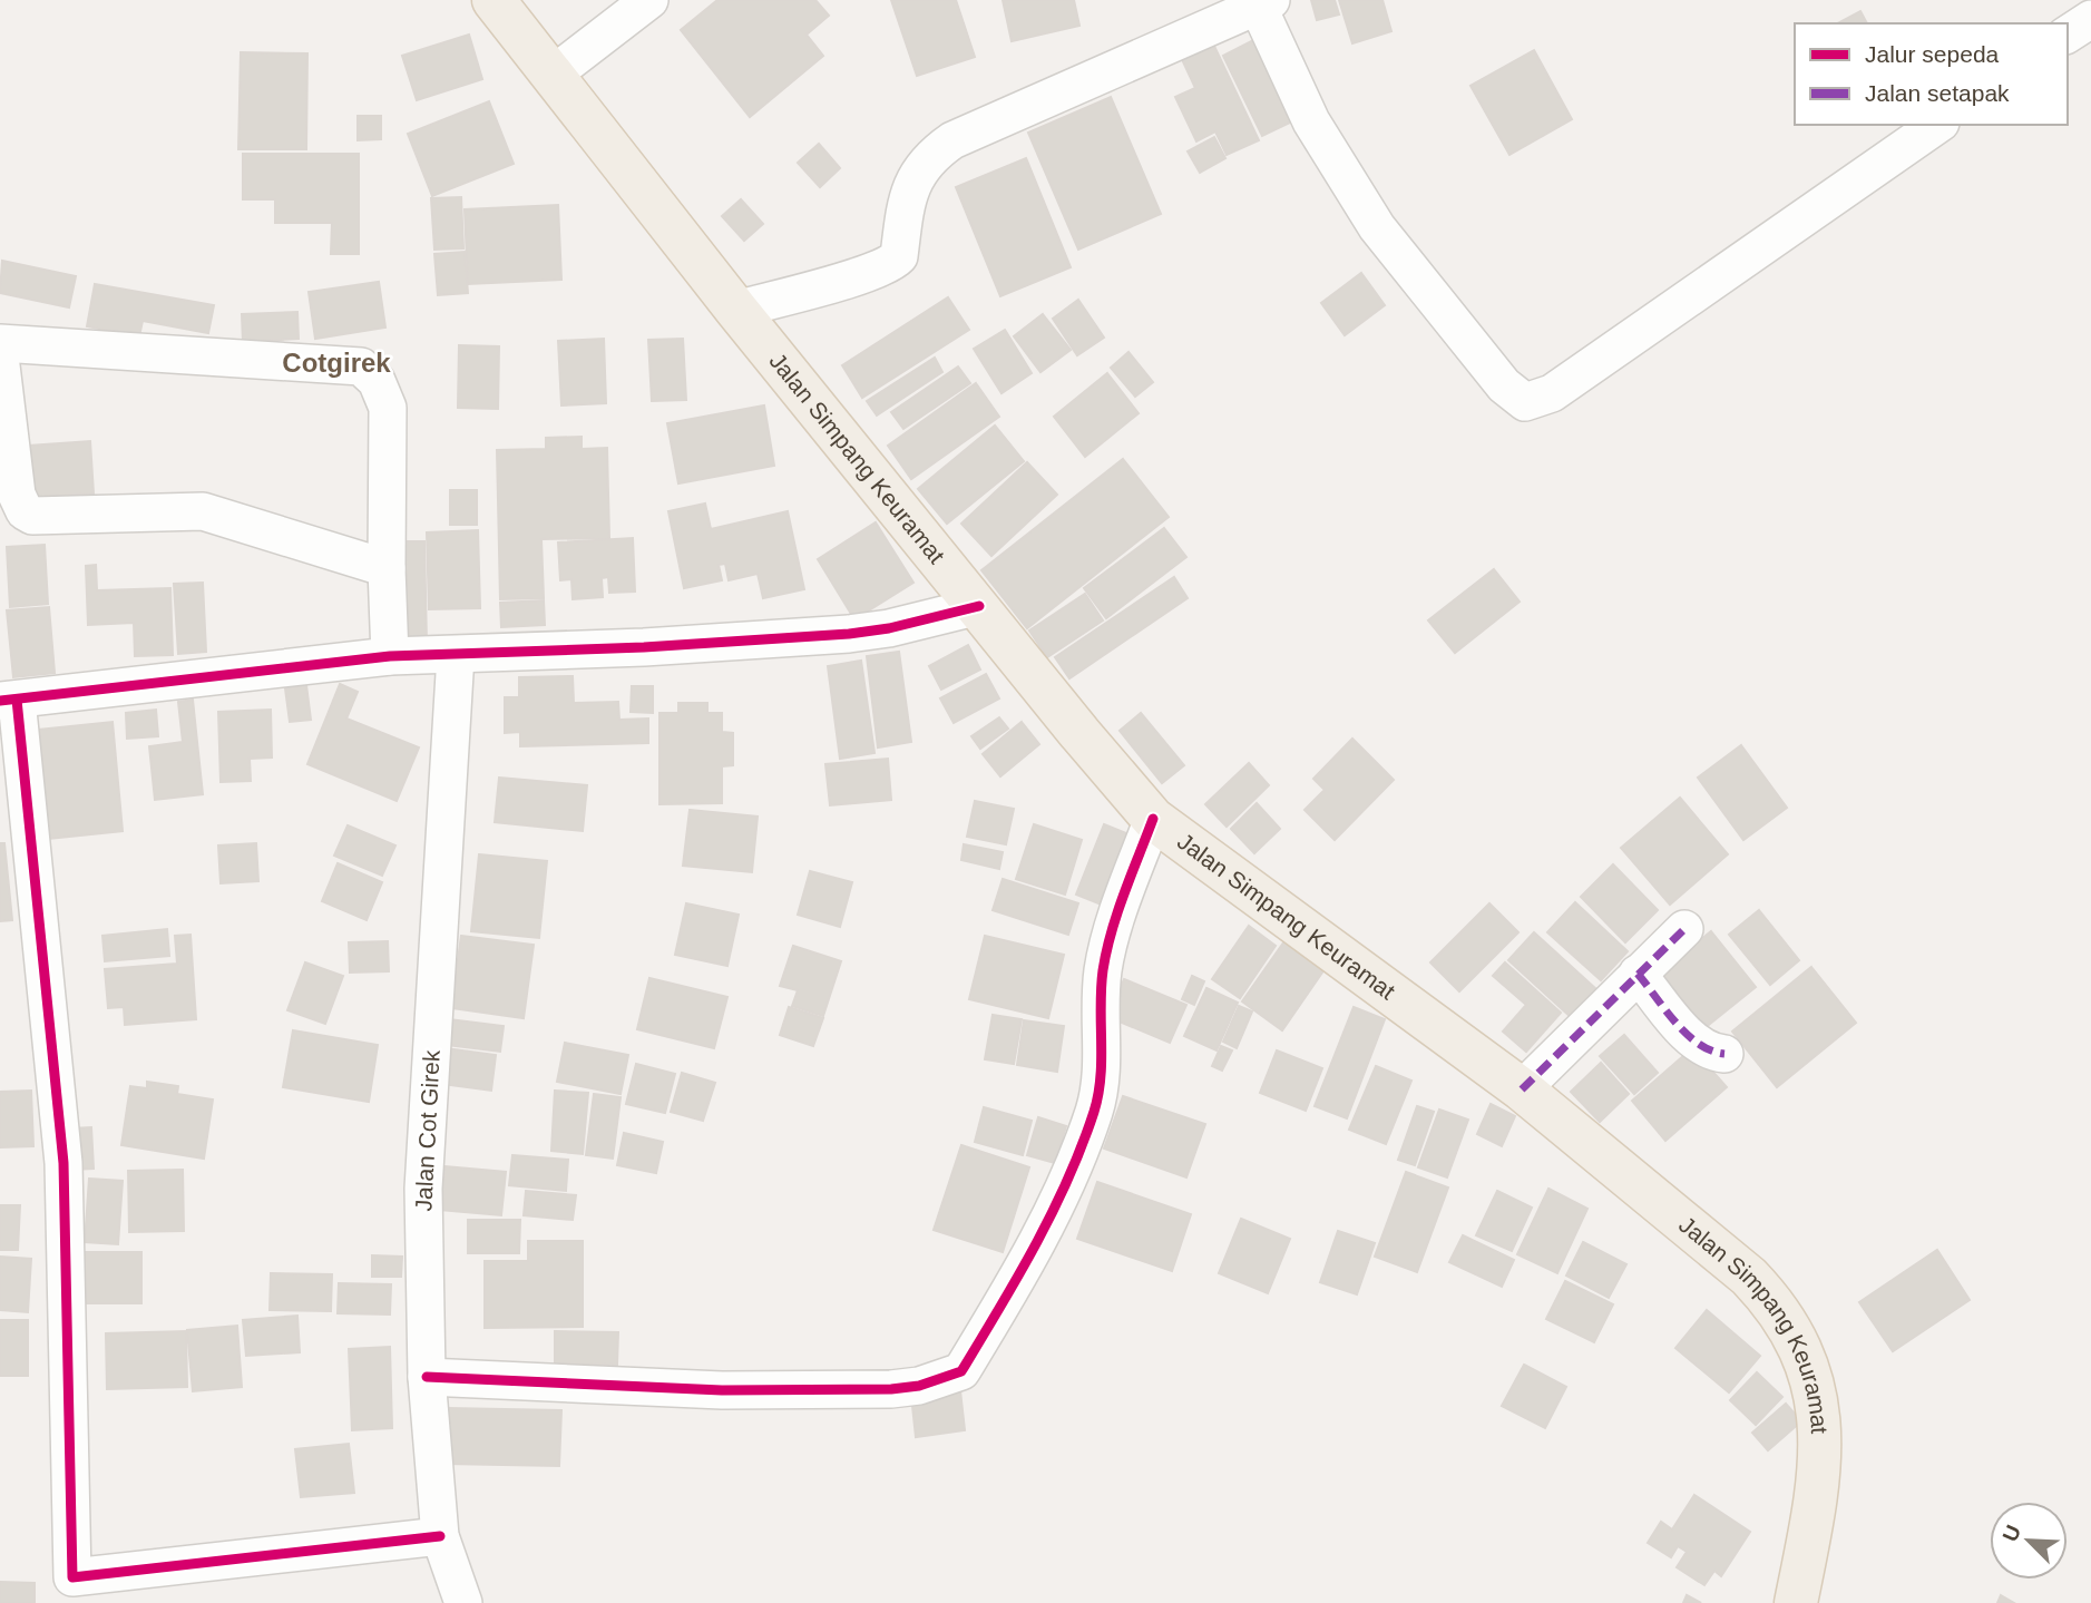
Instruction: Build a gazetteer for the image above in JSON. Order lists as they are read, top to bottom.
{
  "streets": {
    "main road": ["Jalan Simpang Keuramat"],
    "street": ["Jalan Cot Girek"]
  },
  "districts": ["Cotgirek"],
  "legend": ["Jalur sepeda", "Jalan setapak"],
  "north": "top left"
}
